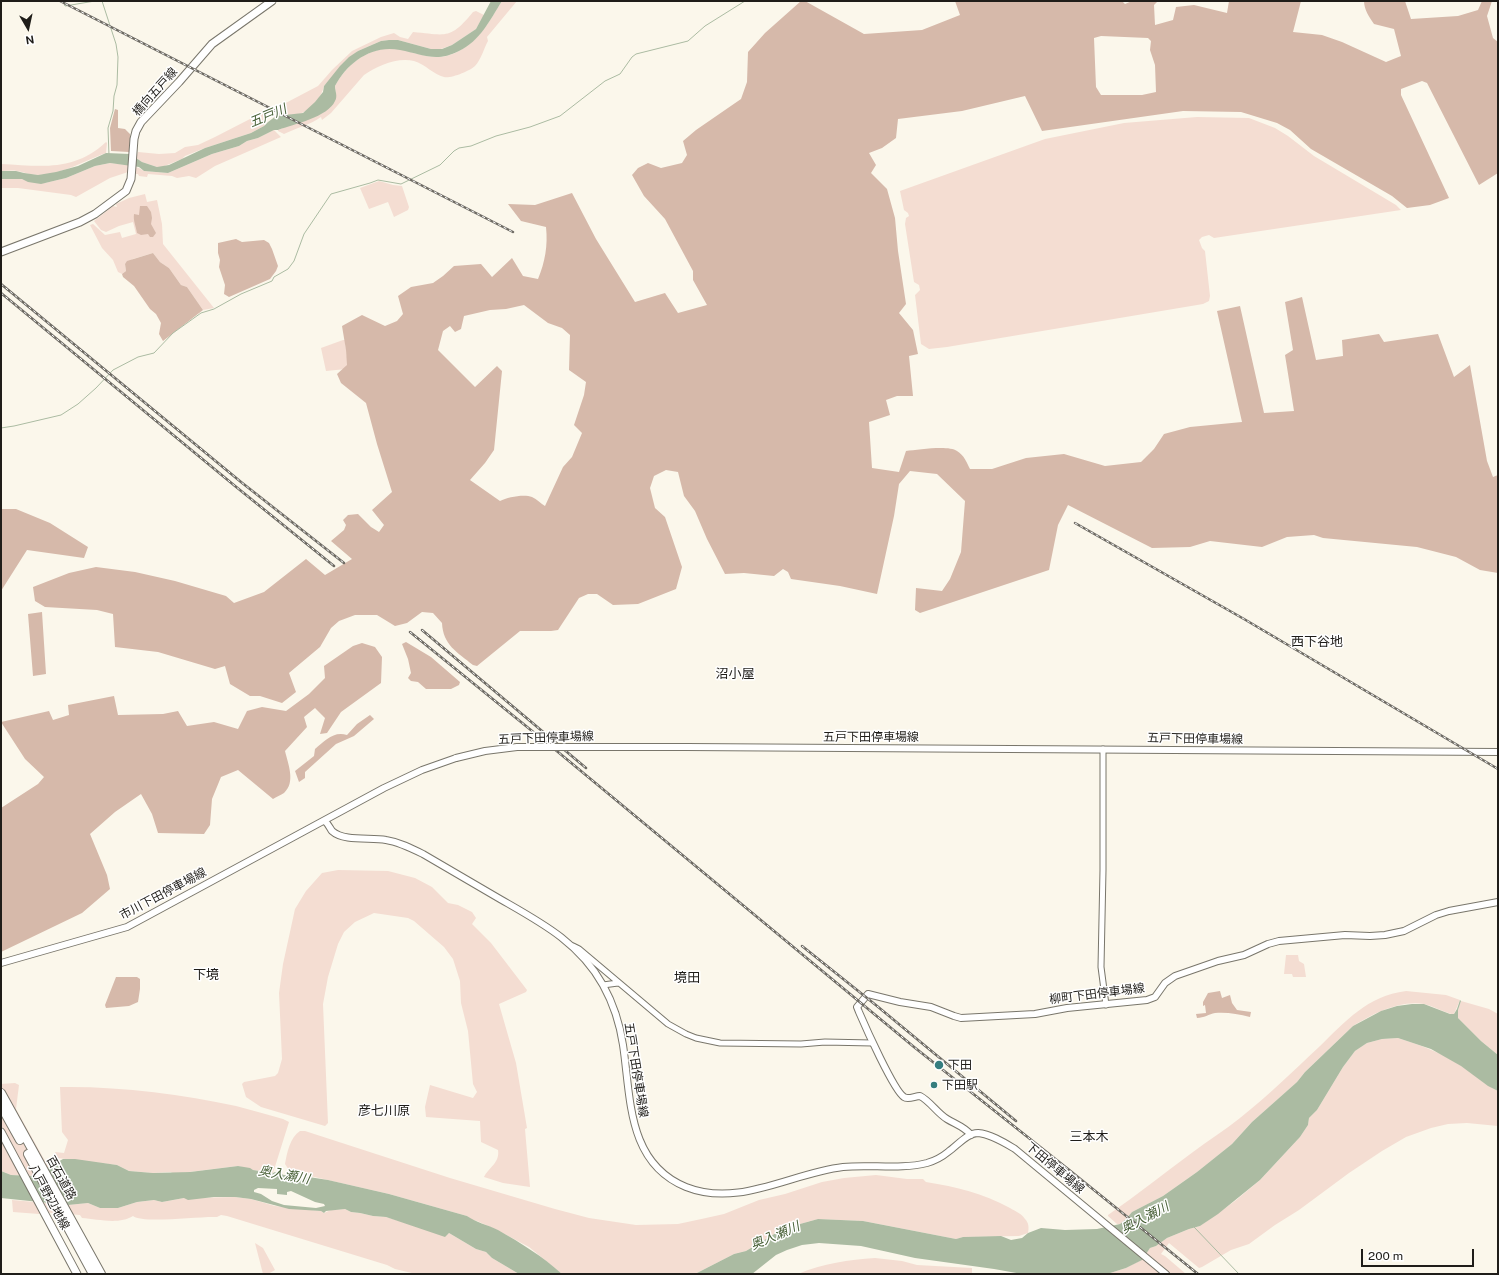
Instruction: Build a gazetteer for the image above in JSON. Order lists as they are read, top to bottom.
{
  "streets": {
    "highway": ["百石道路"],
    "main road": [
      "橋向五戸線",
      "五戸下田停車場線",
      "市川下田停車場線",
      "柳町下田停車場線",
      "下田停車場線",
      "八戸野辺地線"
    ]
  },
  "crossings": [
    ["五戸下田停車場線", "市川下田停車場線"],
    ["五戸下田停車場線", "柳町下田停車場線"],
    ["五戸下田停車場線", "下田停車場線"],
    ["柳町下田停車場線", "下田停車場線"]
  ],
  "districts": [
    "西下谷地",
    "沼小屋",
    "下境",
    "境田",
    "彦七川原",
    "三本木"
  ],
  "water": ["五戸川", "奥入瀬川"],
  "places": ["下田", "下田駅"],
  "scale_bar": "200 m",
  "north": "bottom"
}
